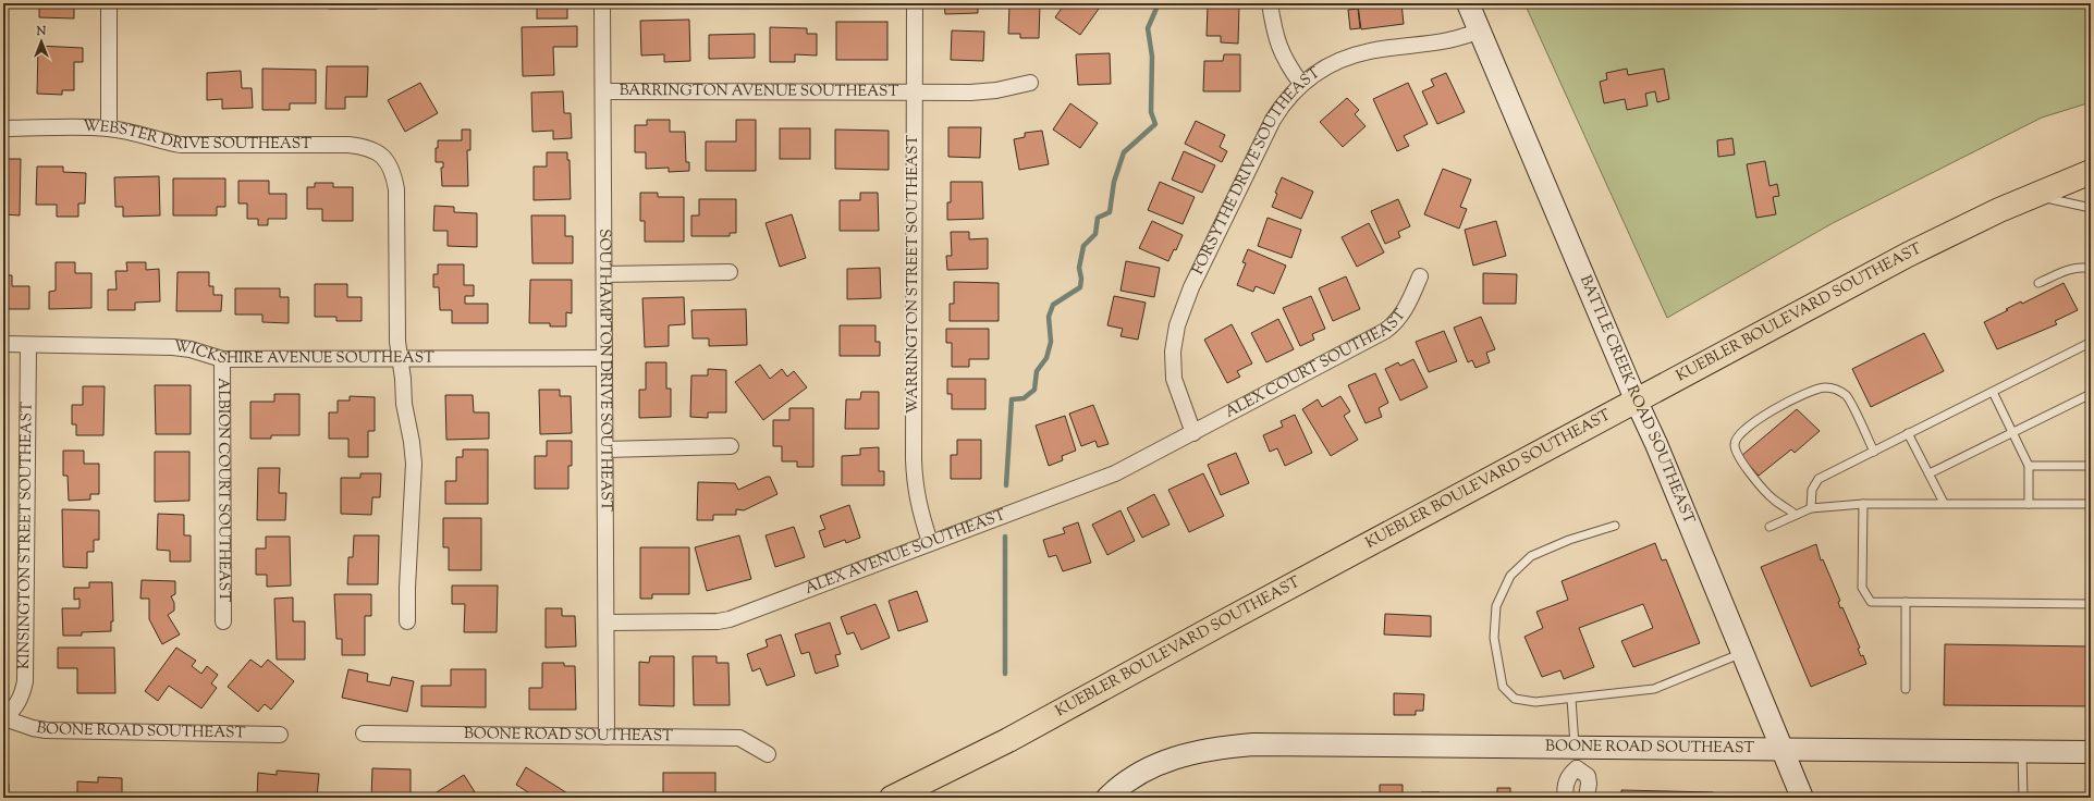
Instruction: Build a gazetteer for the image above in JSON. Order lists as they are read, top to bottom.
{
  "streets": {
    "main road": ["KUEBLER BOULEVARD SOUTHEAST"],
    "street": [
      "BARRINGTON AVENUE SOUTHEAST",
      "WEBSTER DRIVE SOUTHEAST",
      "FORSYTHE DRIVE SOUTHEAST",
      "WARRINGTON STREET SOUTHEAST",
      "WICKSHIRE AVENUE SOUTHEAST",
      "ALEX COURT SOUTHEAST",
      "SOUTHAMPTON DRIVE SOUTHEAST",
      "BATTLE CREEK ROAD SOUTHEAST",
      "ALBION COURT SOUTHEAST",
      "KINSINGTON STREET SOUTHEAST",
      "ALEX AVENUE SOUTHEAST",
      "BOONE ROAD SOUTHEAST"
    ]
  },
  "crossings": [
    ["BARRINGTON AVENUE SOUTHEAST", "WARRINGTON STREET SOUTHEAST"],
    ["BARRINGTON AVENUE SOUTHEAST", "SOUTHAMPTON DRIVE SOUTHEAST"],
    ["WEBSTER DRIVE SOUTHEAST", "WICKSHIRE AVENUE SOUTHEAST"],
    ["FORSYTHE DRIVE SOUTHEAST", "ALEX COURT SOUTHEAST"],
    ["FORSYTHE DRIVE SOUTHEAST", "BATTLE CREEK ROAD SOUTHEAST"],
    ["FORSYTHE DRIVE SOUTHEAST", "ALEX AVENUE SOUTHEAST"],
    ["WARRINGTON STREET SOUTHEAST", "ALEX AVENUE SOUTHEAST"],
    ["KUEBLER BOULEVARD SOUTHEAST", "BATTLE CREEK ROAD SOUTHEAST"],
    ["WICKSHIRE AVENUE SOUTHEAST", "SOUTHAMPTON DRIVE SOUTHEAST"],
    ["WICKSHIRE AVENUE SOUTHEAST", "ALBION COURT SOUTHEAST"],
    ["WICKSHIRE AVENUE SOUTHEAST", "KINSINGTON STREET SOUTHEAST"],
    ["ALEX COURT SOUTHEAST", "ALEX AVENUE SOUTHEAST"],
    ["SOUTHAMPTON DRIVE SOUTHEAST", "ALEX AVENUE SOUTHEAST"],
    ["SOUTHAMPTON DRIVE SOUTHEAST", "BOONE ROAD SOUTHEAST"],
    ["BATTLE CREEK ROAD SOUTHEAST", "BOONE ROAD SOUTHEAST"],
    ["KINSINGTON STREET SOUTHEAST", "BOONE ROAD SOUTHEAST"]
  ],
  "north": "top"
}
